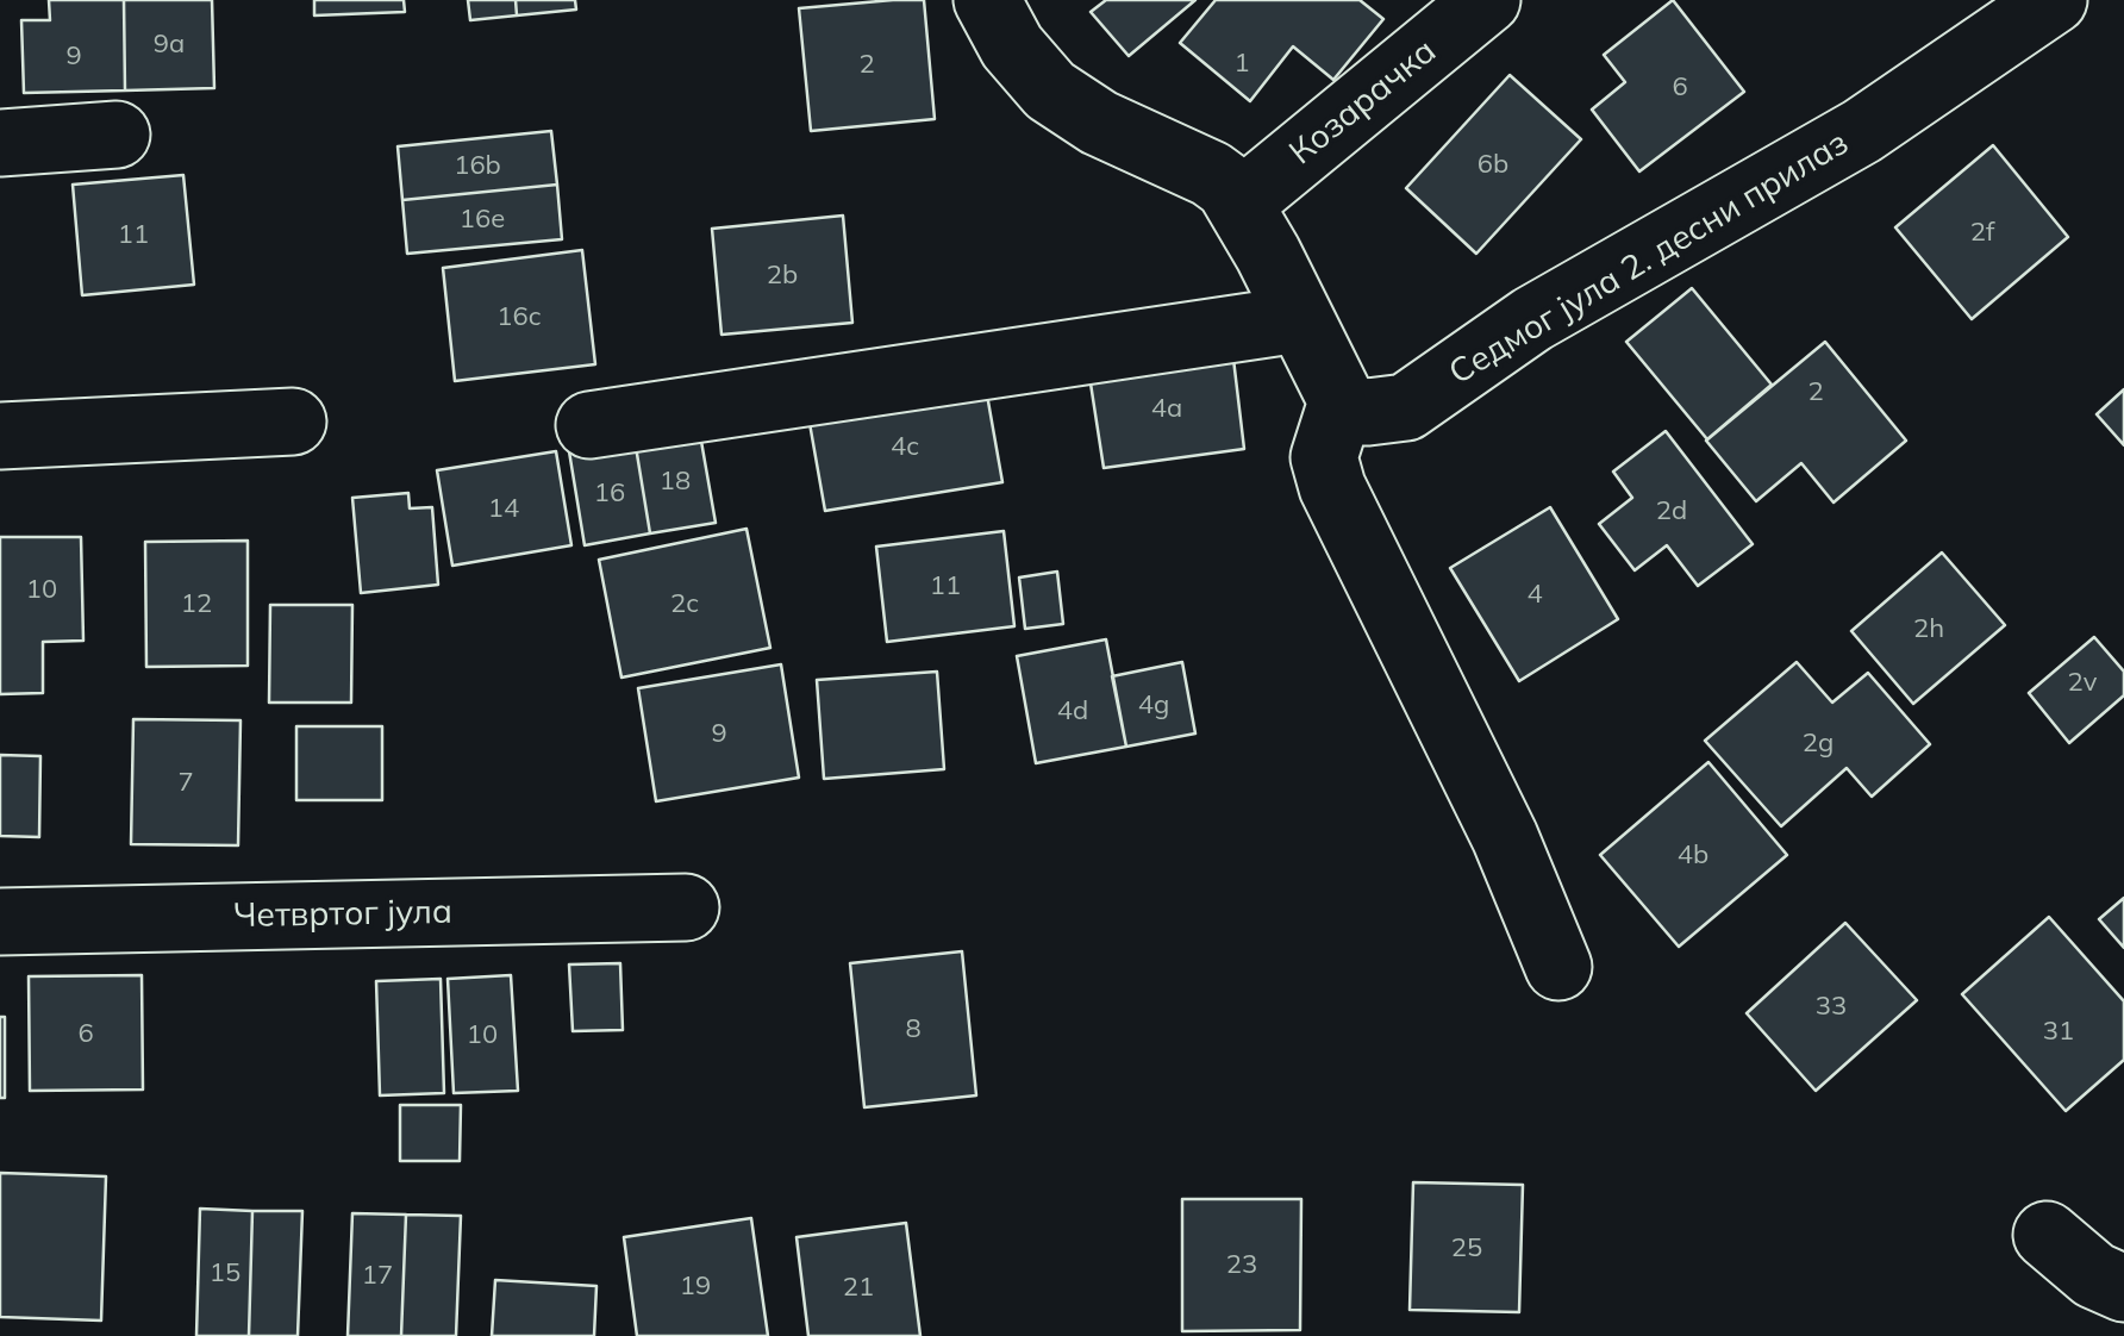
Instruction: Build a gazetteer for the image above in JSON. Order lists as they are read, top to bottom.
{
  "streets": {
    "street": ["Козарачка", "Седмог јула 2. десни прилаз", "Четвртог јула"]
  },
  "house_numbers": [
    "9a",
    "9",
    "1",
    "2",
    "6",
    "6b",
    "16b",
    "16e",
    "2f",
    "11",
    "2b",
    "16c",
    "2",
    "4a",
    "4c",
    "18",
    "16",
    "14",
    "2d",
    "11",
    "10",
    "4",
    "12",
    "2c",
    "2h",
    "2v",
    "4g",
    "4d",
    "9",
    "2g",
    "7",
    "4b",
    "33",
    "8",
    "31",
    "6",
    "10",
    "25",
    "23",
    "15",
    "17",
    "19",
    "21"
  ]
}
